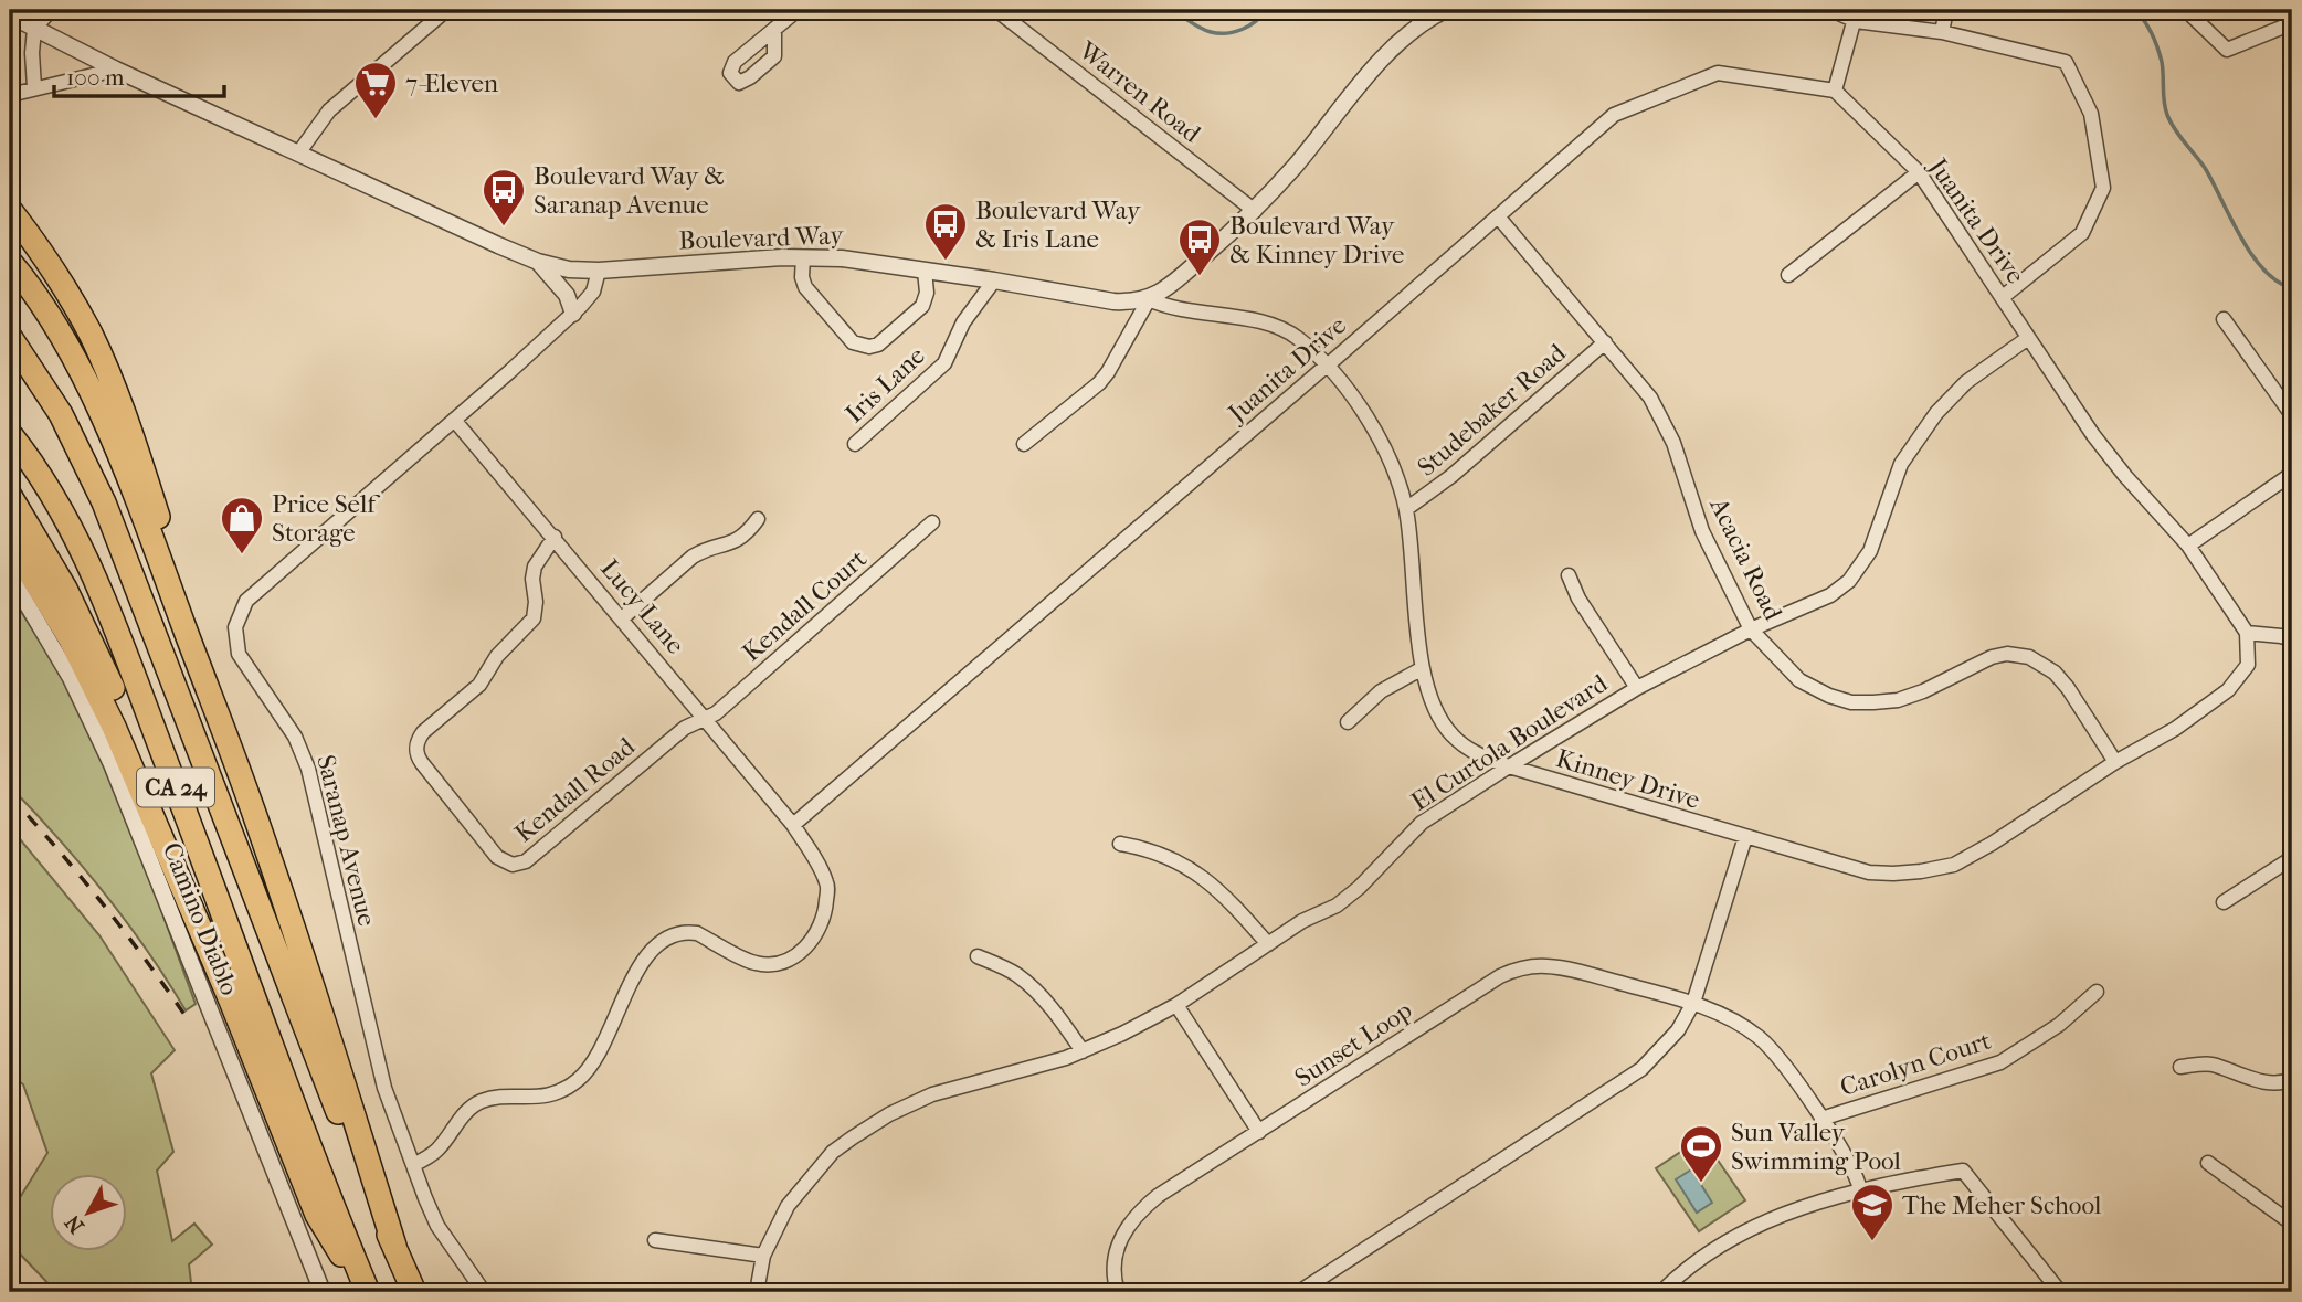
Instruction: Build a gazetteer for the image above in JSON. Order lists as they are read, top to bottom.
{
  "streets": {
    "highway": ["CA 24"],
    "street": [
      "Warren Road",
      "Juanita Drive",
      "Boulevard Way",
      "Iris Lane",
      "Studebaker Road",
      "Acacia Road",
      "Kendall Court",
      "Lucy Lane",
      "El Curtola Boulevard",
      "Kinney Drive",
      "Kendall Road",
      "Saranap Avenue",
      "Camino Diablo",
      "Sunset Loop",
      "Carolyn Court"
    ]
  },
  "crossings": [
    ["Juanita Drive", "Acacia Road"],
    ["Juanita Drive", "Lucy Lane"],
    ["Juanita Drive", "El Curtola Boulevard"],
    ["Juanita Drive", "Kinney Drive"],
    ["Boulevard Way", "Iris Lane"],
    ["Boulevard Way", "Kinney Drive"],
    ["Boulevard Way", "Saranap Avenue"],
    ["Studebaker Road", "Acacia Road"],
    ["Studebaker Road", "Kinney Drive"],
    ["Acacia Road", "El Curtola Boulevard"],
    ["Acacia Road", "Kinney Drive"],
    ["Kendall Court", "Lucy Lane"],
    ["Kendall Court", "Kendall Road"],
    ["Lucy Lane", "Kendall Road"],
    ["Lucy Lane", "Saranap Avenue"],
    ["El Curtola Boulevard", "Kinney Drive"],
    ["Sunset Loop", "Carolyn Court"]
  ],
  "places": {
    "supermarket": ["7-Eleven"],
    "bus stop": ["Boulevard Way & Saranap Avenue", "Boulevard Way & Iris Lane", "Boulevard Way & Kinney Drive"],
    "shop": ["Price Self Storage"],
    "sports": ["Sun Valley Swimming Pool"],
    "school or university": ["The Meher School"]
  },
  "scale_bar": "100 m",
  "north": "bottom left"
}
